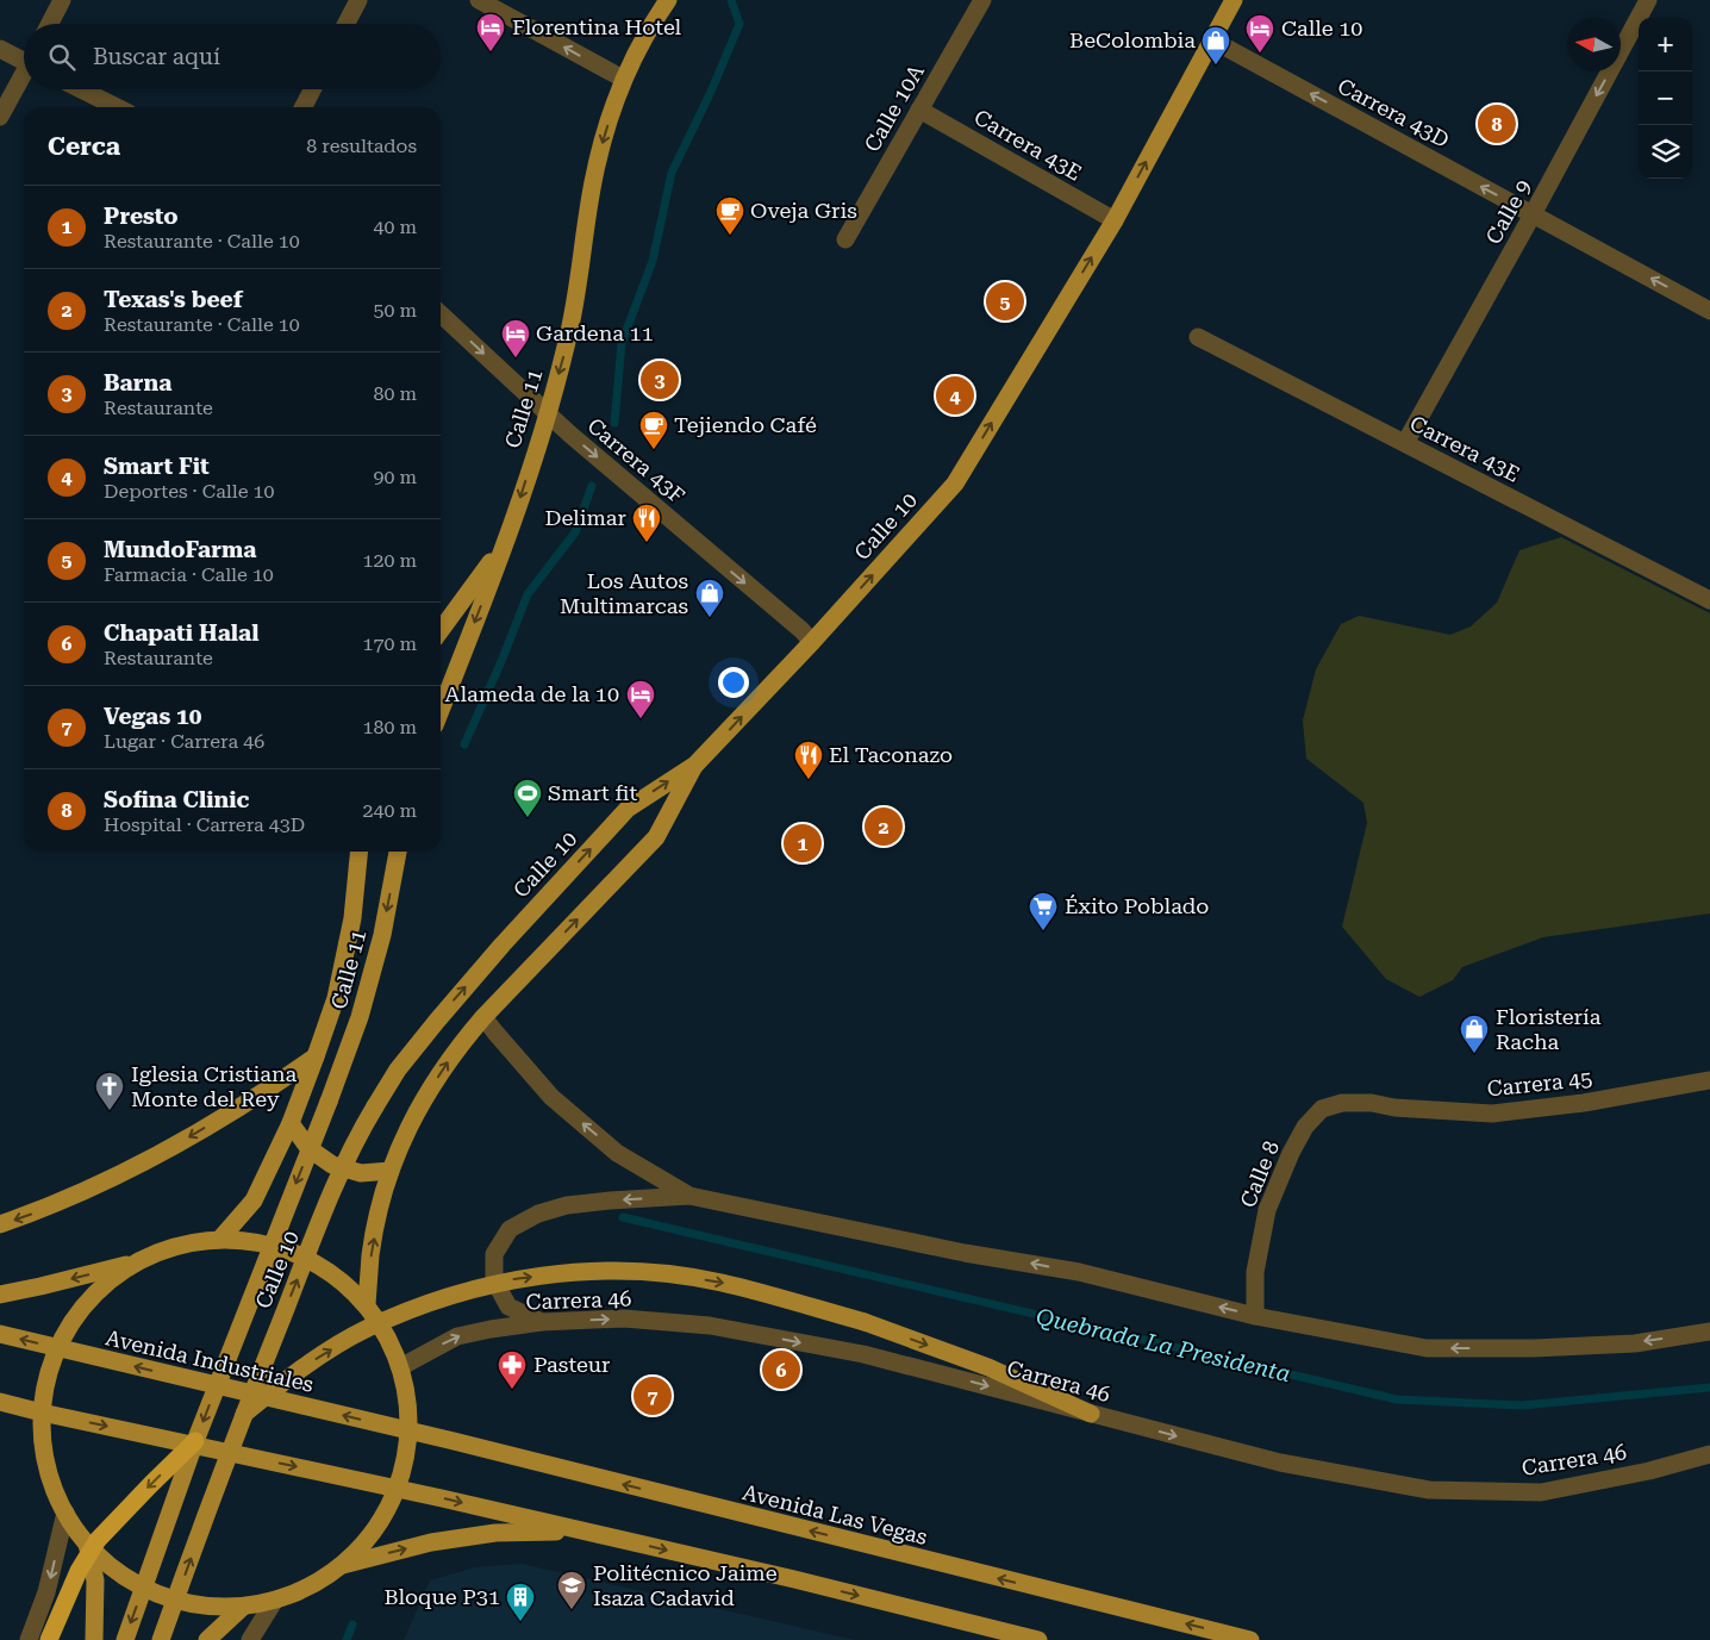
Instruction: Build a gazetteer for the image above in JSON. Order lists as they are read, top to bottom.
{
  "streets": {
    "main road": [
      "Calle 11",
      "Calle 10",
      "Avenida Industriales",
      "Avenida Las Vegas"
    ],
    "street": [
      "Calle 10A",
      "Carrera 43D",
      "Carrera 43E",
      "Calle 9",
      "Carrera 43F",
      "Carrera 45",
      "Calle 8",
      "Carrera 46"
    ]
  },
  "crossings": [
    ["Calle 10A", "Carrera 43E"],
    ["Carrera 43D", "Calle 9"],
    ["Carrera 43D", "Calle 10"],
    ["Carrera 43E", "Calle 9"],
    ["Carrera 43E", "Calle 10"],
    ["Calle 11", "Carrera 43F"],
    ["Calle 11", "Calle 10"],
    ["Carrera 43F", "Calle 10"],
    ["Carrera 45", "Calle 8"],
    ["Avenida Industriales", "Avenida Las Vegas"]
  ],
  "one_way": ["Carrera 43D", "Calle 9", "Carrera 43F"],
  "water": ["Quebrada La Presidenta"],
  "places": {
    "hotel": [
      "Florentina Hotel",
      "Calle 10",
      "Gardena 11",
      "Alameda de la 10"
    ],
    "shop": ["BeColombia", "Los Autos Multimarcas", "Floristería Racha"],
    "cafe": ["Oveja Gris", "Tejiendo Café"],
    "restaurant": ["Delimar", "El Taconazo"],
    "sports": ["Smart fit"],
    "supermarket": ["Éxito Poblado"],
    "church": ["Iglesia Cristiana Monte del Rey"],
    "pharmacy": ["Pasteur"],
    "school or university": ["Politécnico Jaime Isaza Cadavid"],
    "building": ["Bloque P31"]
  },
  "north": "left",
  "page": {
    "map_buttons": ["+", "−"],
    "search": "Buscar aquí",
    "pins": [
      "8",
      "5",
      "3",
      "4",
      "2",
      "1",
      "6",
      "7"
    ],
    "heading": ["Cerca", "8 resultados"],
    "list": [
      {
        "mark": "1",
        "name": "Presto",
        "note": "Restaurante · Calle 10",
        "value": "40 m"
      },
      {
        "mark": "2",
        "name": "Texas's beef",
        "note": "Restaurante · Calle 10",
        "value": "50 m"
      },
      {
        "mark": "3",
        "name": "Barna",
        "note": "Restaurante",
        "value": "80 m"
      },
      {
        "mark": "4",
        "name": "Smart Fit",
        "note": "Deportes · Calle 10",
        "value": "90 m"
      },
      {
        "mark": "5",
        "name": "MundoFarma",
        "note": "Farmacia · Calle 10",
        "value": "120 m"
      },
      {
        "mark": "6",
        "name": "Chapati Halal",
        "note": "Restaurante",
        "value": "170 m"
      },
      {
        "mark": "7",
        "name": "Vegas 10",
        "note": "Lugar · Carrera 46",
        "value": "180 m"
      },
      {
        "mark": "8",
        "name": "Sofina Clinic",
        "note": "Hospital · Carrera 43D",
        "value": "240 m"
      }
    ]
  }
}
